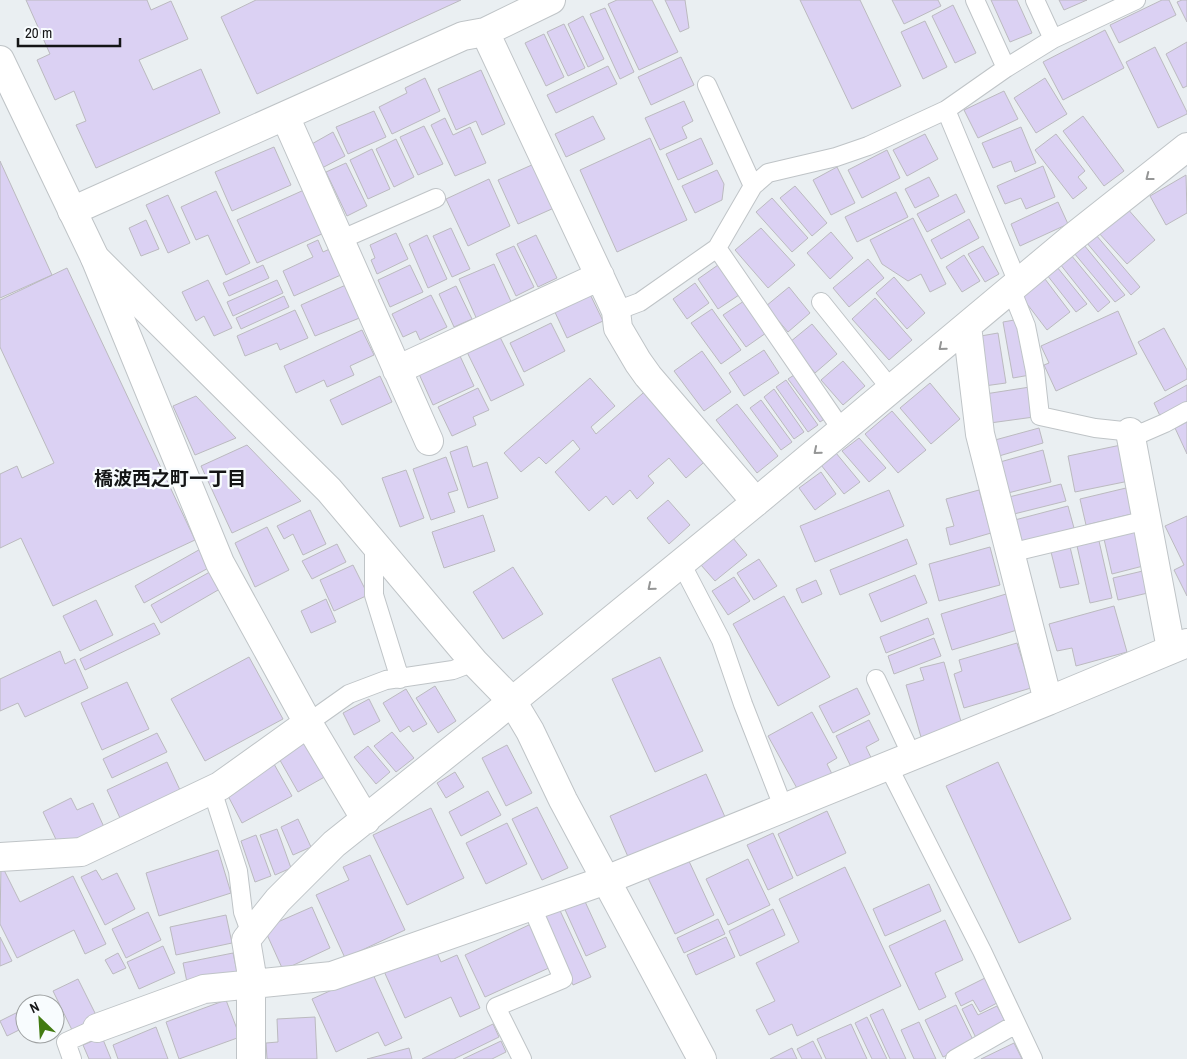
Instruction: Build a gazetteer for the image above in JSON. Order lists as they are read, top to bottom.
{
  "districts": ["橋波西之町一丁目"],
  "scale_bar": "20 m",
  "north": "top left"
}
